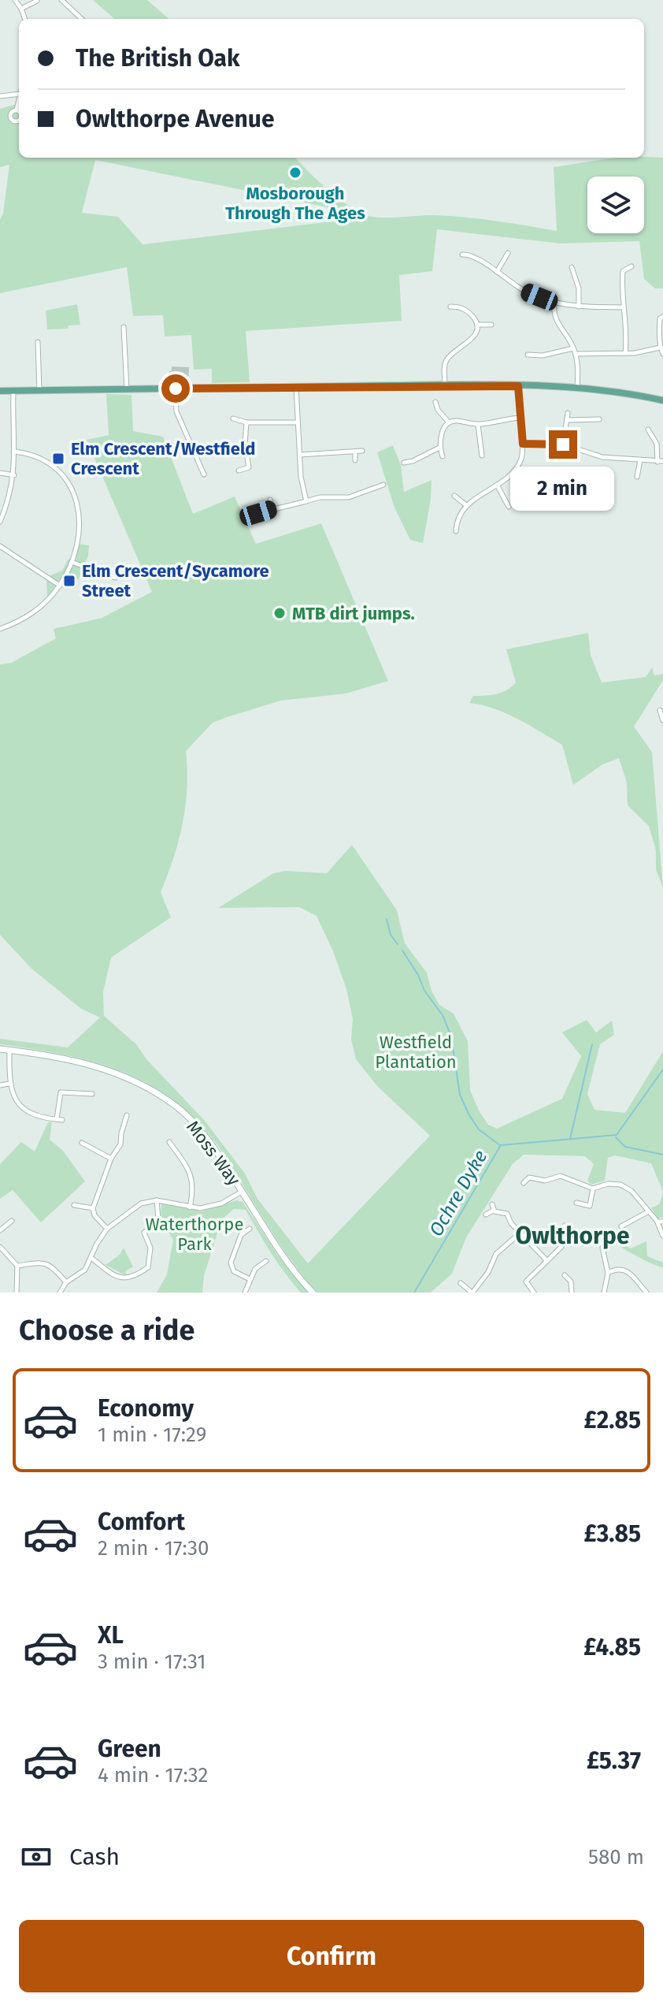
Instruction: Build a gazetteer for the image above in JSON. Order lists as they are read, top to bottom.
{
  "streets": {
    "street": ["Moss Way"]
  },
  "districts": ["Owlthorpe"],
  "water": ["Ochre Dyke"],
  "parks": ["Westfield Plantation", "Waterthorpe Park"],
  "places": {
    "other": ["Mosborough Through The Ages", "MTB dirt jumps."],
    "transit": ["Elm Crescent/Westfield Crescent", "Elm Crescent/Sycamore Street"]
  },
  "page": {
    "banner": ["The British Oak", "Owlthorpe Avenue"],
    "bubble": "2 min",
    "heading": "Choose a ride",
    "list": [
      {
        "name": "Economy",
        "note": "1 min · 17:29",
        "value": "£2.85"
      },
      {
        "name": "Comfort",
        "note": "2 min · 17:30",
        "value": "£3.85"
      },
      {
        "name": "XL",
        "note": "3 min · 17:31",
        "value": "£4.85"
      },
      {
        "name": "Green",
        "note": "4 min · 17:32",
        "value": "£5.37"
      }
    ],
    "pay": ["Cash", "580 m"],
    "buttons": "Confirm"
  }
}
